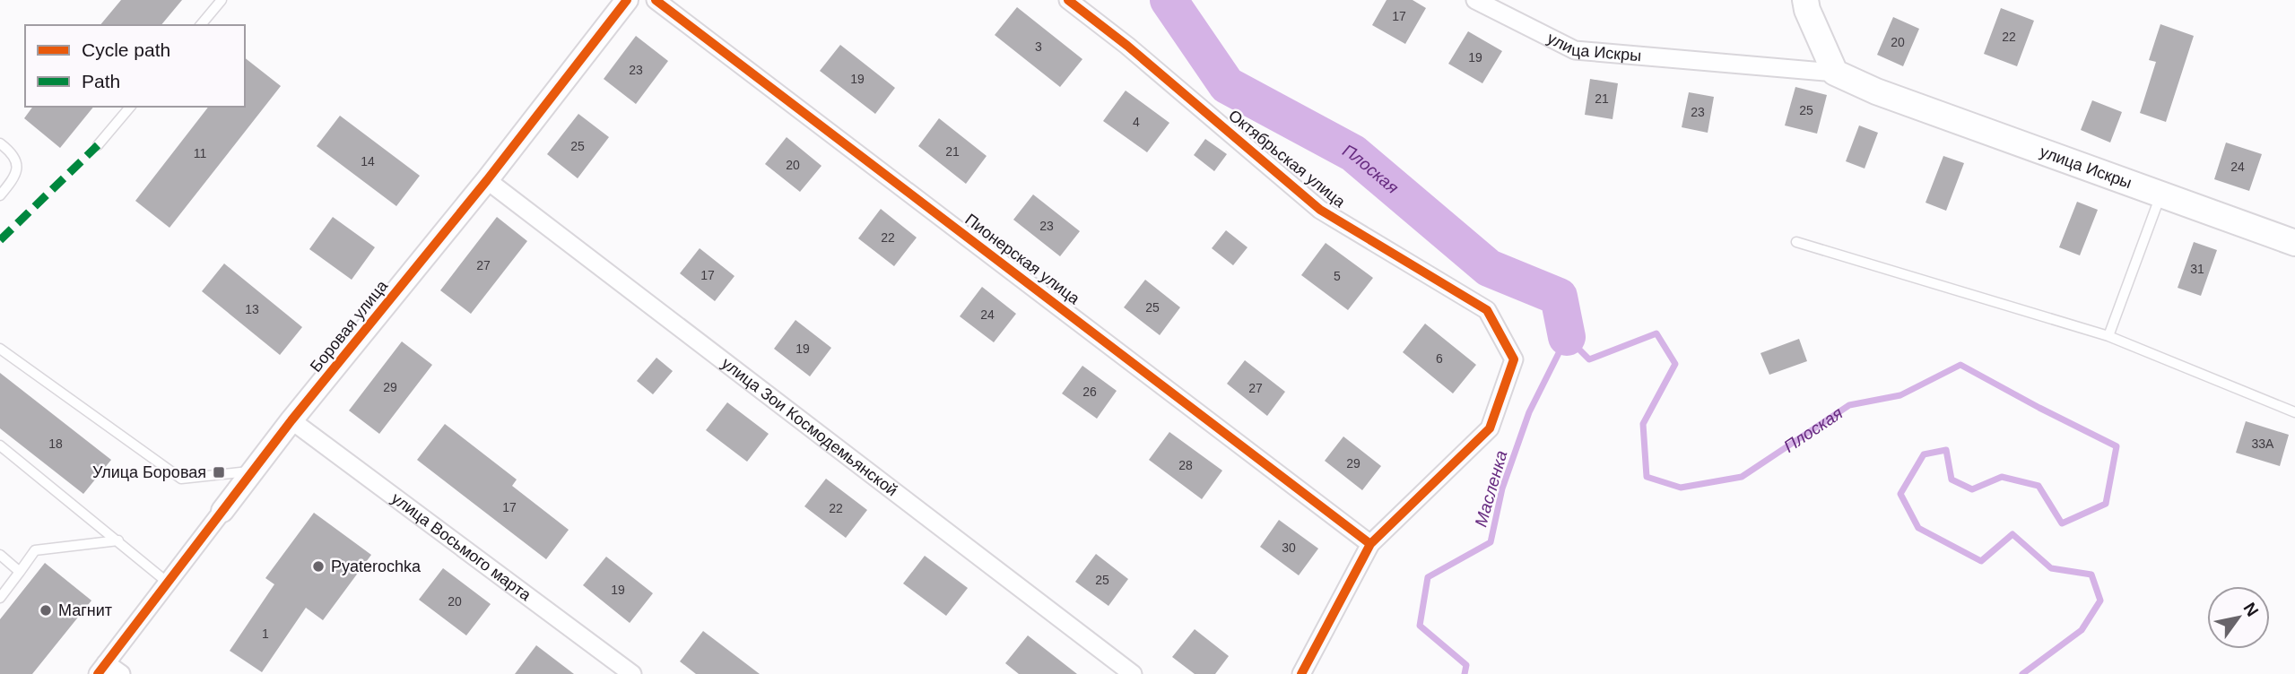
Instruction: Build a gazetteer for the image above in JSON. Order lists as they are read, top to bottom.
{
  "streets": {
    "main road": ["улица Искры"],
    "street": [
      "Октябрьская улица",
      "Пионерская улица",
      "Боровая улица",
      "улица Зои Космодемьянской",
      "улица Восьмого марта"
    ]
  },
  "crossings": [
    ["Октябрьская улица", "Пионерская улица"],
    ["Боровая улица", "улица Зои Космодемьянской"],
    ["Боровая улица", "улица Восьмого марта"]
  ],
  "water": ["Плоская", "Масленка"],
  "places": {
    "transit": ["Улица Боровая"],
    "other": ["Pyaterochka", "Магнит"]
  },
  "house_numbers": [
    "17",
    "22",
    "20",
    "3",
    "19",
    "23",
    "19",
    "21",
    "25",
    "23",
    "4",
    "25",
    "21",
    "11",
    "14",
    "20",
    "24",
    "23",
    "22",
    "27",
    "31",
    "17",
    "5",
    "25",
    "13",
    "24",
    "19",
    "6",
    "29",
    "27",
    "26",
    "18",
    "33А",
    "29",
    "28",
    "17",
    "22",
    "30",
    "25",
    "19",
    "20",
    "1"
  ],
  "legend": ["Cycle path", "Path"],
  "north": "top right"
}
